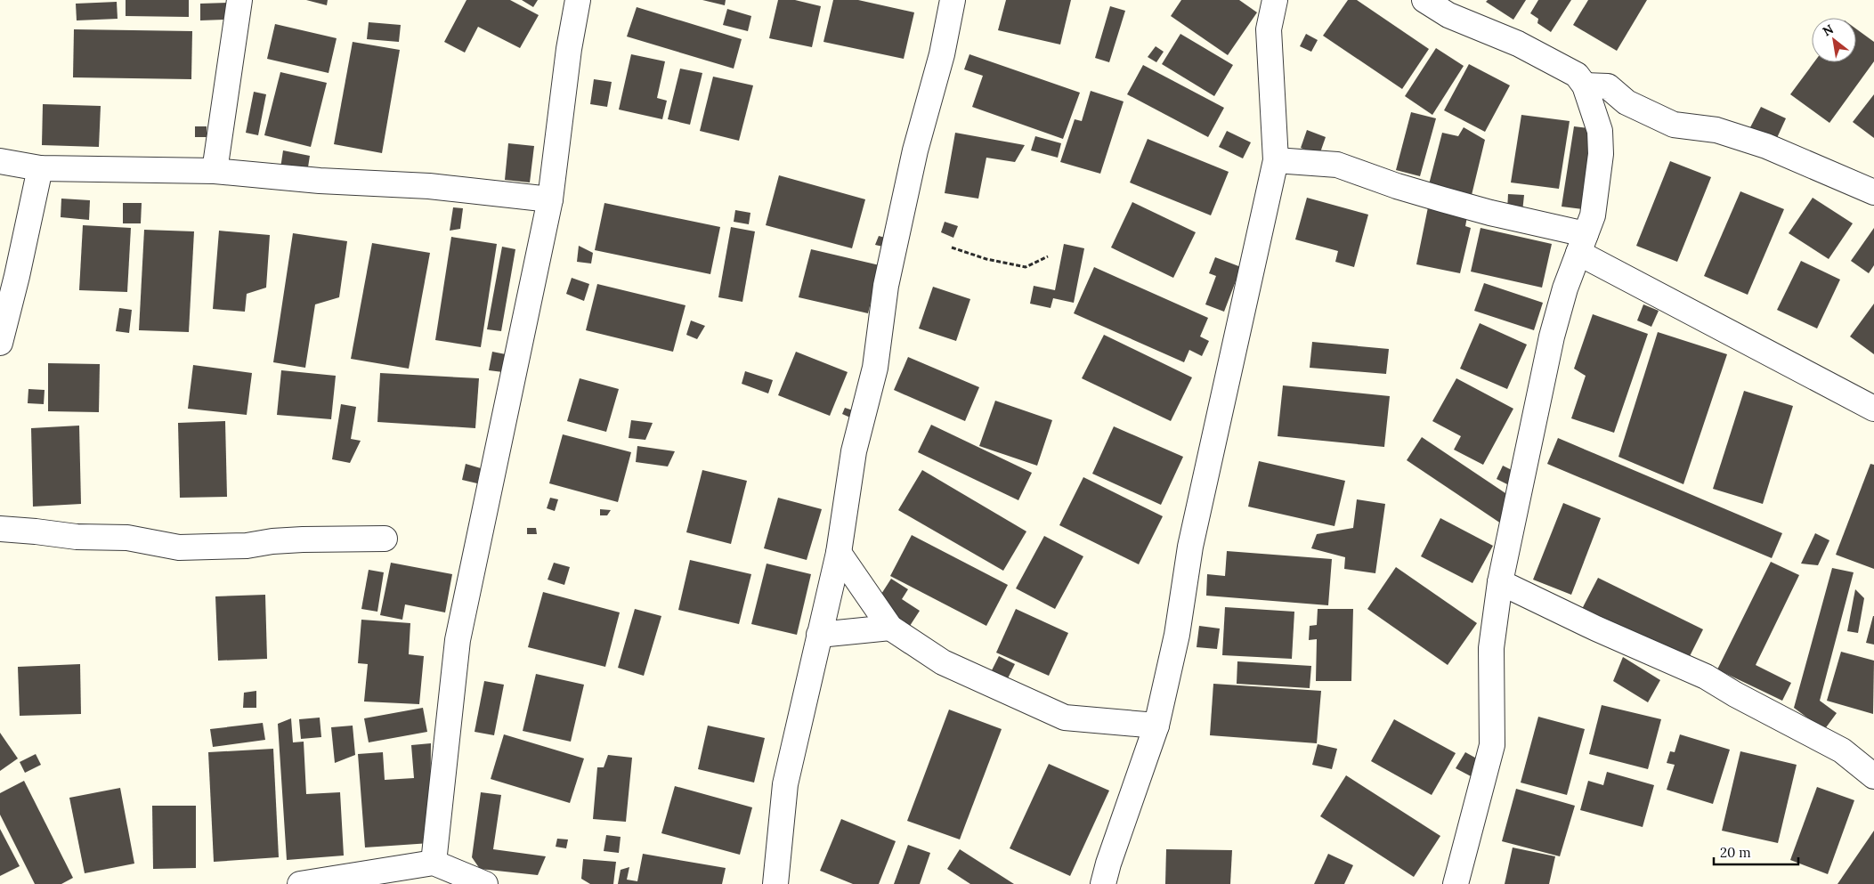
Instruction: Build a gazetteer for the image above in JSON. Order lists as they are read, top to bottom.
{
  "scale_bar": "20 m",
  "north": "top left"
}
